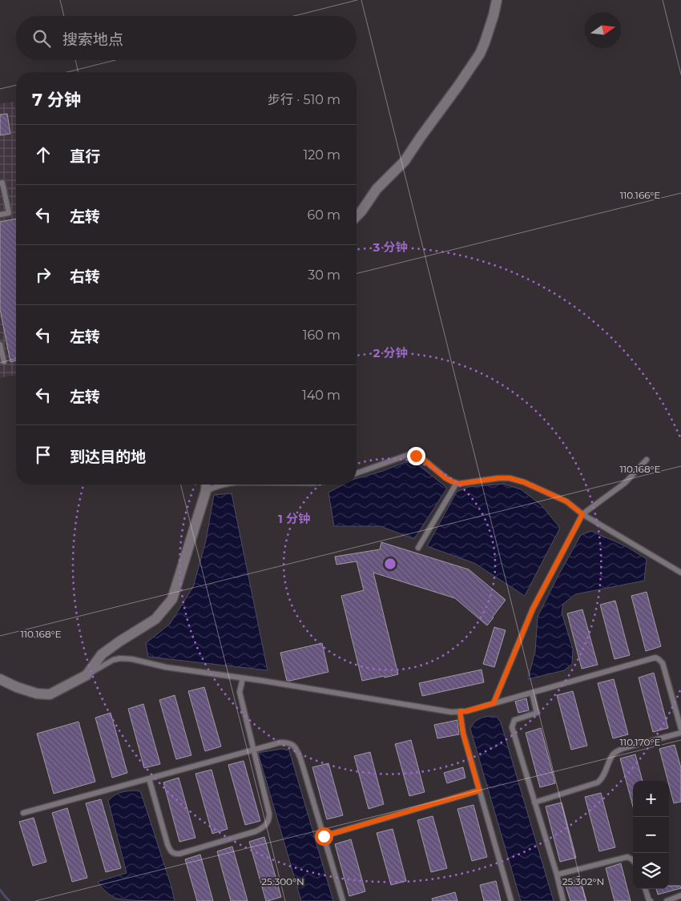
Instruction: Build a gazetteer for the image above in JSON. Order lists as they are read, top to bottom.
{
  "north": "right",
  "page": {
    "search": "搜索地点",
    "heading": ["7 分钟", "步行 · 510 m"],
    "list": [
      ["直行", "120 m"],
      ["左转", "60 m"],
      ["右转", "30 m"],
      ["左转", "160 m"],
      ["左转", "140 m"],
      "到达目的地"
    ],
    "map_buttons": ["+", "−"]
  },
  "coordinates": [
    "110.166°E",
    "110.168°E",
    "110.170°E",
    "25.300°N",
    "25.302°N"
  ],
  "rings": ["3 分钟", "2 分钟", "1 分钟"]
}
